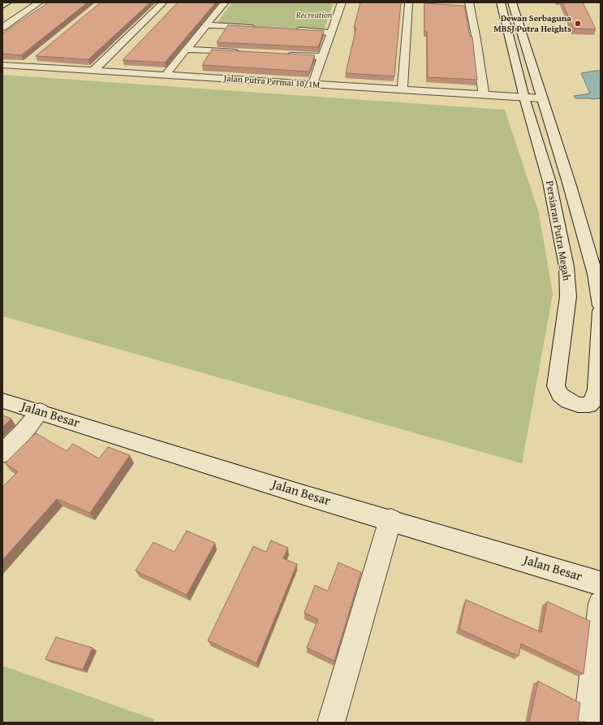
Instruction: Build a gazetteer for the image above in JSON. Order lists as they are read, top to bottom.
{
  "streets": {
    "street": ["Jalan Putra Permai 10/1M", "Persiaran Putra Megah", "Jalan Besar"]
  },
  "crossings": [
    ["Jalan Putra Permai 10/1M", "Persiaran Putra Megah"]
  ],
  "parks": ["Recreation"],
  "places": ["Dewan Serbaguna MBSJ Putra Heights"]
}
